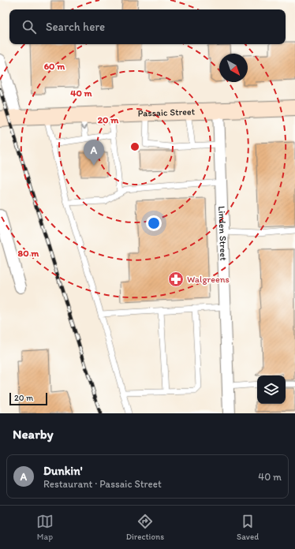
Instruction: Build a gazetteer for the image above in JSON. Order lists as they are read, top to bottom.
{
  "streets": {
    "main road": ["Passaic Street"],
    "street": ["Linden Street"]
  },
  "crossings": [
    ["Passaic Street", "Linden Street"]
  ],
  "places": {
    "pharmacy": ["Walgreens"]
  },
  "scale_bar": "20 m",
  "north": "bottom right",
  "page": {
    "search": "Search here",
    "pins": "A",
    "scale": "20 m",
    "heading": "Nearby",
    "list": [
      {
        "mark": "A",
        "name": "Dunkin'",
        "note": "Restaurant · Passaic Street",
        "value": "40 m"
      }
    ],
    "nav": ["Map", "Directions", "Saved"]
  },
  "rings": [
    "60 m",
    "40 m",
    "20 m",
    "80 m"
  ]
}
